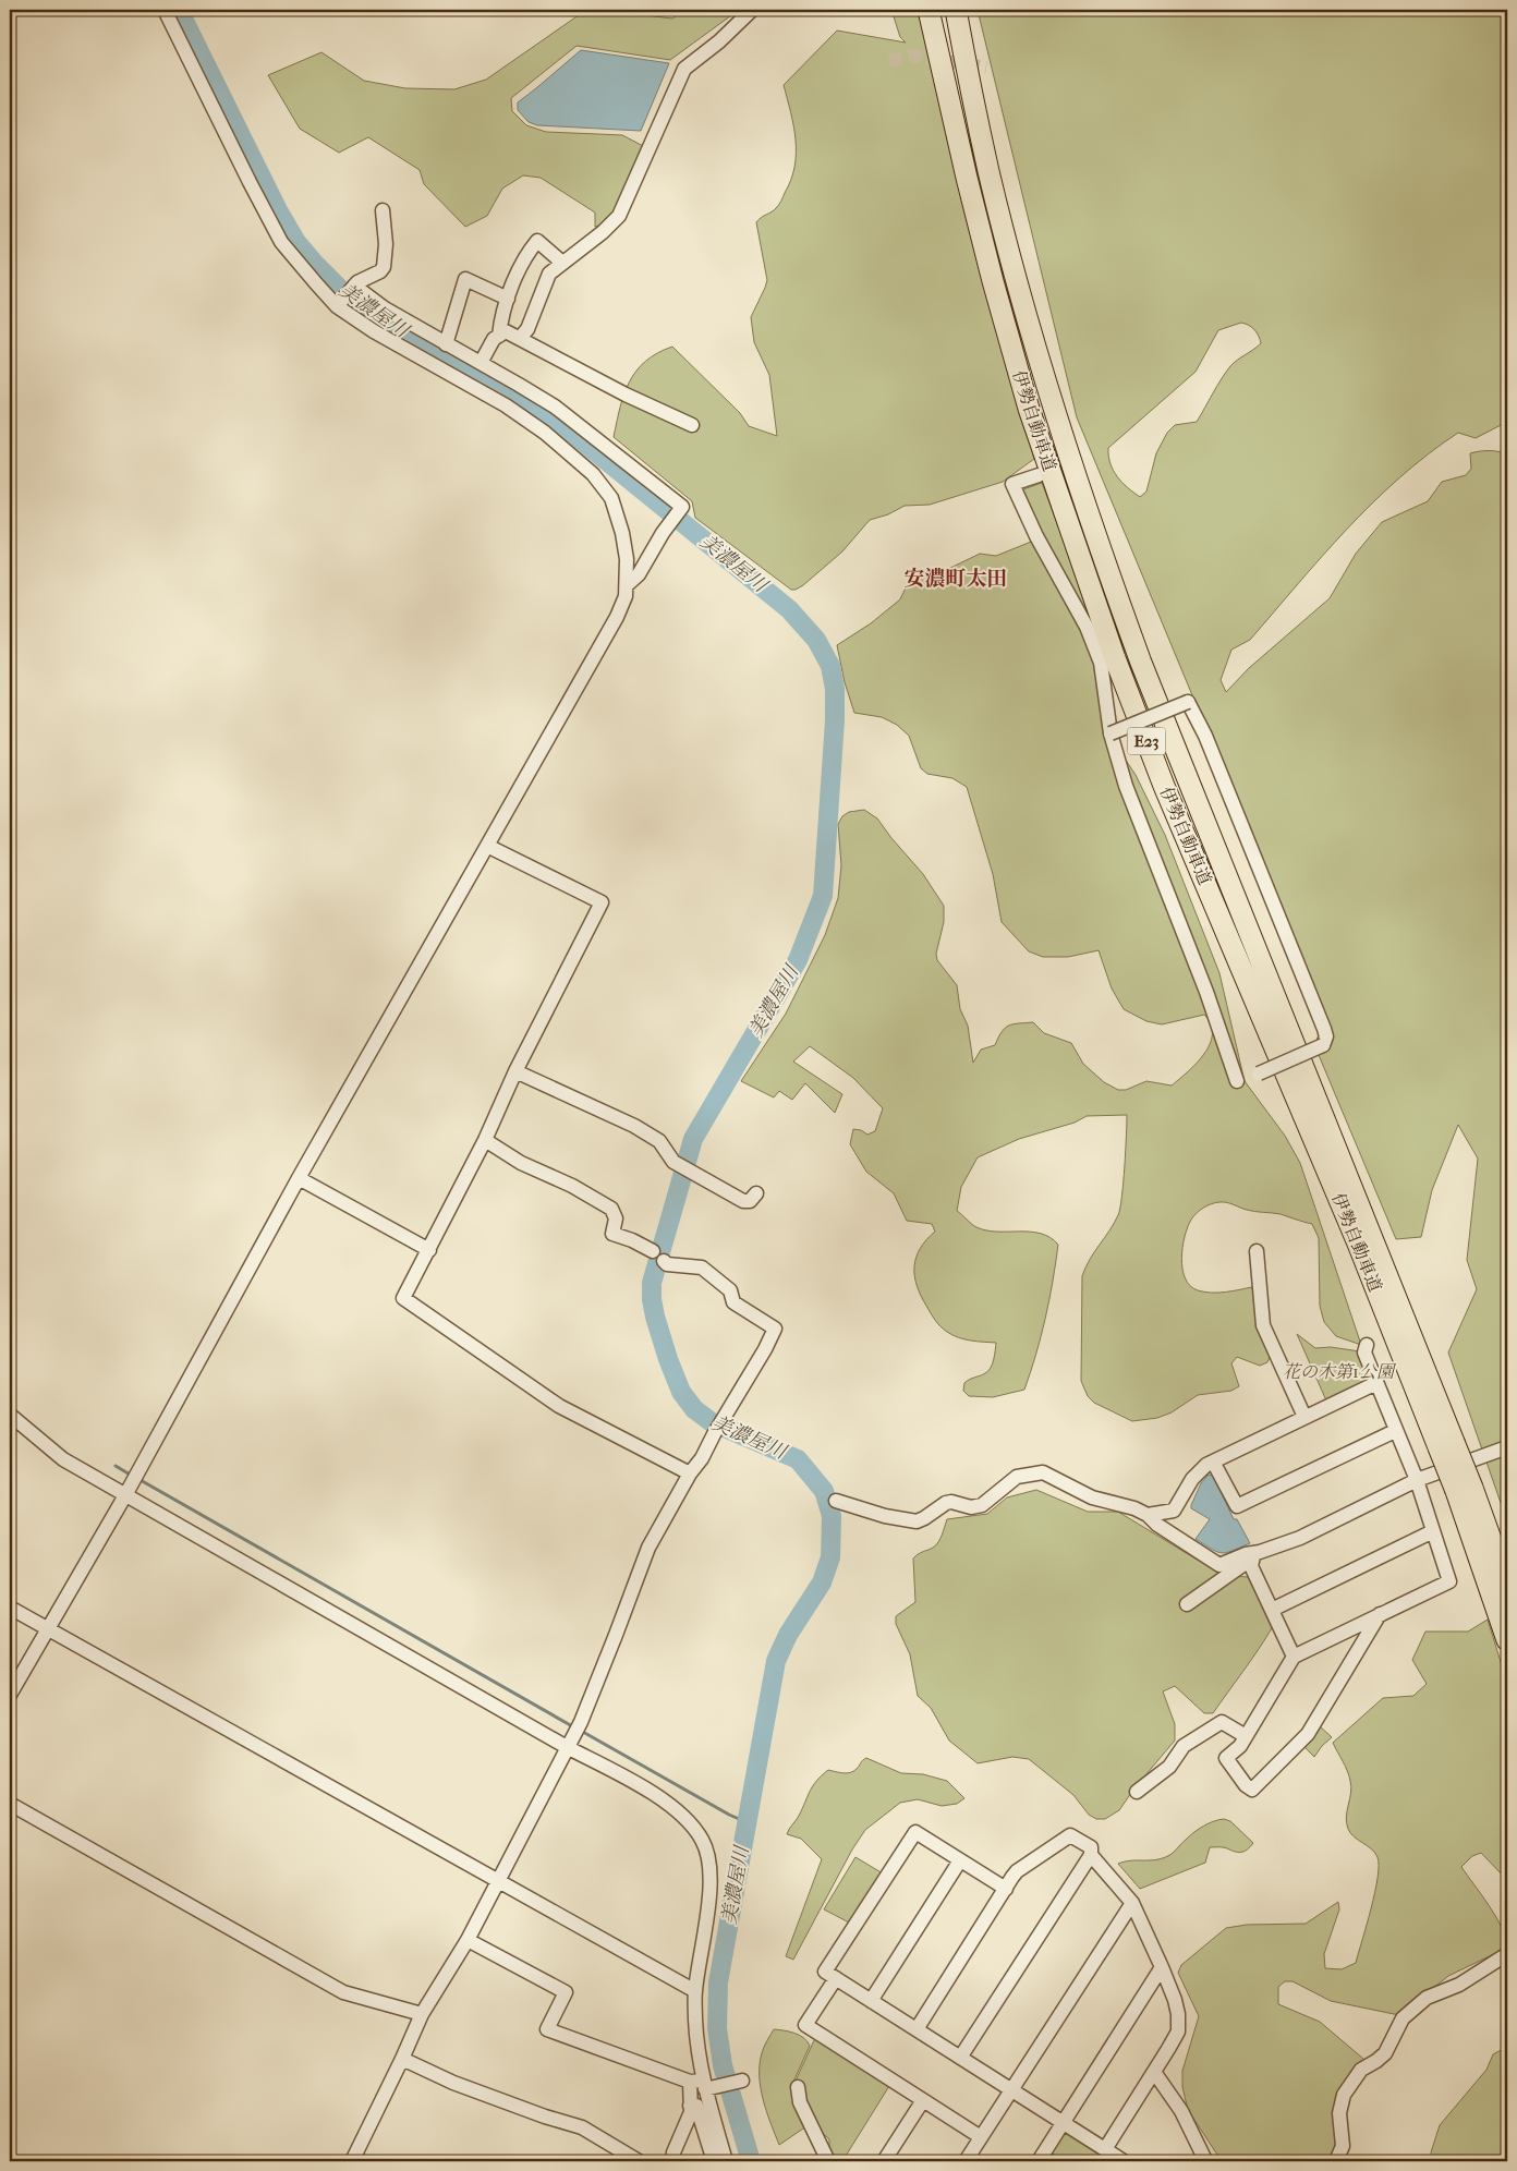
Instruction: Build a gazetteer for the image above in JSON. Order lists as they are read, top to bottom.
{
  "streets": {
    "highway": ["伊勢自動車道", "E23"]
  },
  "districts": ["安濃町太田"],
  "water": ["美濃屋川"],
  "parks": ["花の木第1公園"]
}
